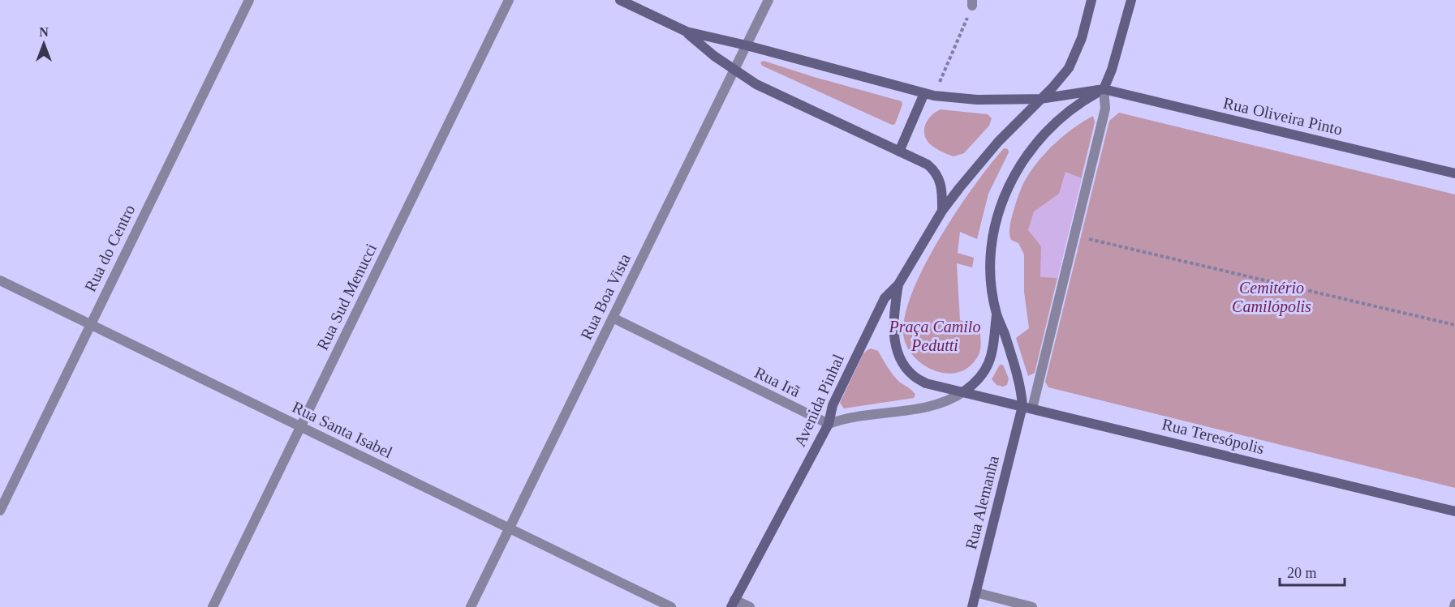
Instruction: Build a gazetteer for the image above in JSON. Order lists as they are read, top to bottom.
{
  "streets": {
    "main road": [
      "Rua Oliveira Pinto",
      "Avenida Pinhal",
      "Rua Teresópolis",
      "Rua Alemanha"
    ],
    "street": [
      "Rua do Centro",
      "Rua Sud Menucci",
      "Rua Boa Vista",
      "Rua Irã",
      "Rua Santa Isabel"
    ]
  },
  "crossings": [
    ["Rua do Centro", "Rua Santa Isabel"],
    ["Rua Sud Menucci", "Rua Santa Isabel"],
    ["Rua Boa Vista", "Rua Irã"],
    ["Rua Boa Vista", "Rua Santa Isabel"],
    ["Rua Irã", "Avenida Pinhal"],
    ["Avenida Pinhal", "Rua Teresópolis"],
    ["Rua Teresópolis", "Rua Alemanha"]
  ],
  "parks": ["Cemitério Camilópolis", "Praça Camilo Pedutti"],
  "scale_bar": "20 m",
  "north": "top"
}
